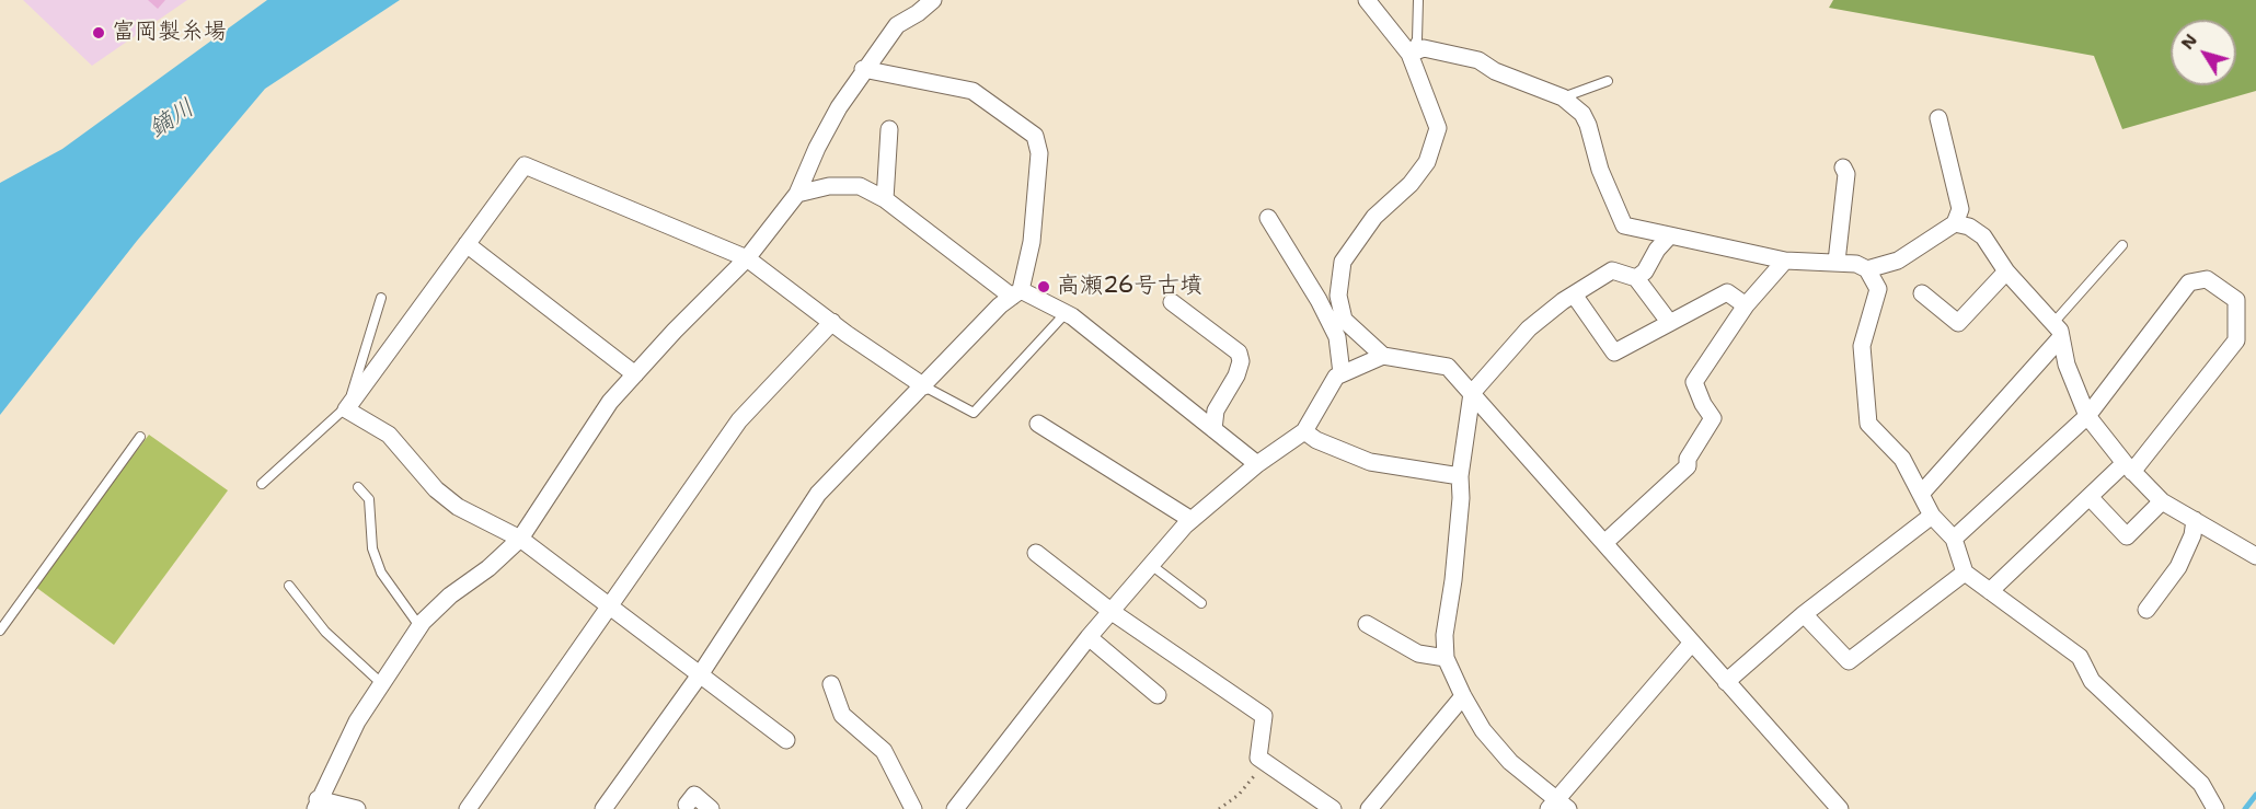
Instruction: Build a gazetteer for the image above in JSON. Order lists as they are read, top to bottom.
{
  "water": ["鏑川"],
  "places": ["富岡製糸場", "高瀬26号古墳"],
  "north": "top left"
}
